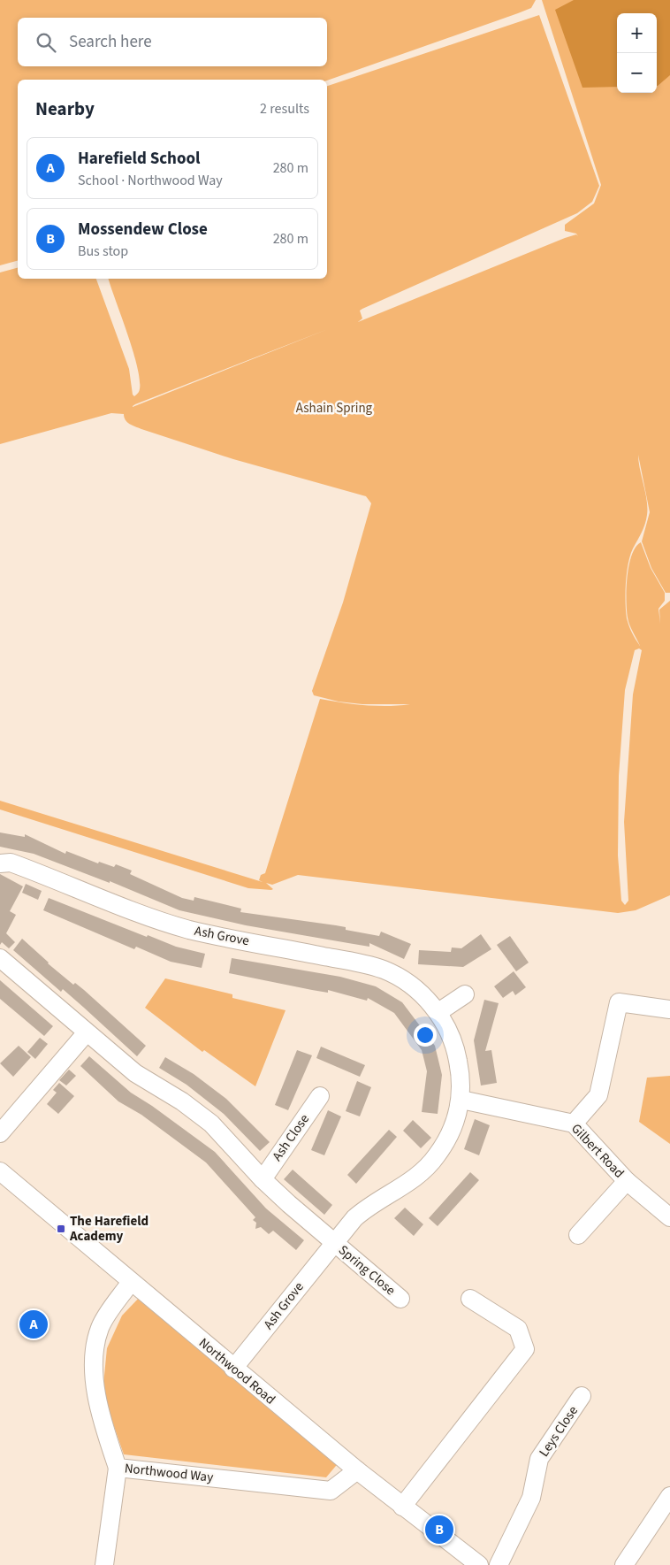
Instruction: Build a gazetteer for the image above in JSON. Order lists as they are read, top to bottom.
{
  "streets": {
    "street": [
      "Ash Grove",
      "Ash Close",
      "Gilbert Road",
      "Spring Close",
      "Northwood Road",
      "Leys Close",
      "Northwood Way"
    ]
  },
  "crossings": [
    ["Ash Grove", "Gilbert Road"],
    ["Ash Grove", "Spring Close"],
    ["Ash Grove", "Northwood Road"],
    ["Northwood Road", "Northwood Way"]
  ],
  "parks": ["Ashain Spring"],
  "places": {
    "transit": ["The Harefield Academy"]
  },
  "page": {
    "map_buttons": ["+", "−"],
    "search": "Search here",
    "heading": ["Nearby", "2 results"],
    "list": [
      {
        "mark": "A",
        "name": "Harefield School",
        "note": "School · Northwood Way",
        "value": "280 m"
      },
      {
        "mark": "B",
        "name": "Mossendew Close",
        "note": "Bus stop",
        "value": "280 m"
      }
    ],
    "pins": ["A", "B"]
  }
}
